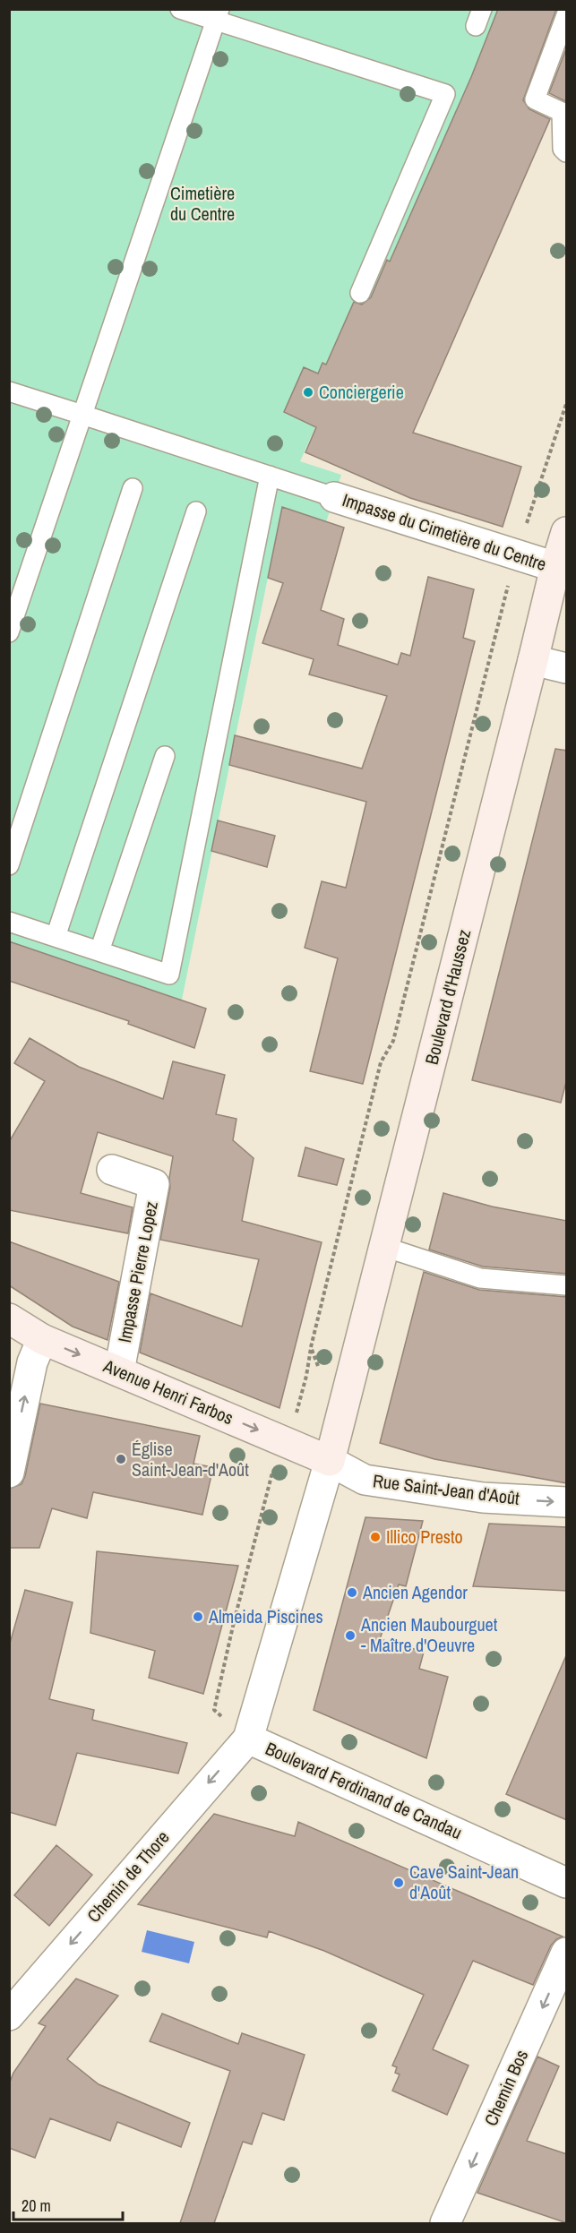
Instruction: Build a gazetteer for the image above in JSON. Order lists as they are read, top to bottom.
{
  "streets": {
    "main road": ["Boulevard d'Haussez", "Avenue Henri Farbos"],
    "street": [
      "Impasse du Cimetière du Centre",
      "Impasse Pierre Lopez",
      "Rue Saint-Jean d'Août",
      "Boulevard Ferdinand de Candau",
      "Chemin de Thore",
      "Chemin Bos"
    ]
  },
  "crossings": [
    ["Impasse du Cimetière du Centre", "Boulevard d'Haussez"],
    ["Boulevard d'Haussez", "Avenue Henri Farbos"],
    ["Boulevard d'Haussez", "Rue Saint-Jean d'Août"],
    ["Boulevard d'Haussez", "Boulevard Ferdinand de Candau"],
    ["Impasse Pierre Lopez", "Avenue Henri Farbos"],
    ["Avenue Henri Farbos", "Rue Saint-Jean d'Août"],
    ["Avenue Henri Farbos", "Boulevard Ferdinand de Candau"],
    ["Rue Saint-Jean d'Août", "Boulevard Ferdinand de Candau"],
    ["Boulevard Ferdinand de Candau", "Chemin de Thore"]
  ],
  "one_way": [
    "Avenue Henri Farbos",
    "Rue Saint-Jean d'Août",
    "Chemin de Thore",
    "Chemin Bos"
  ],
  "parks": ["Cimetière du Centre"],
  "places": [
    "Conciergerie",
    "Église Saint-Jean-d'Août",
    "Illico Presto",
    "Ancien Agendor",
    "Almeida Piscines",
    "Ancien Maubourguet - Maître d'Oeuvre",
    "Cave Saint-Jean d'Août"
  ],
  "scale_bar": "20 m"
}
